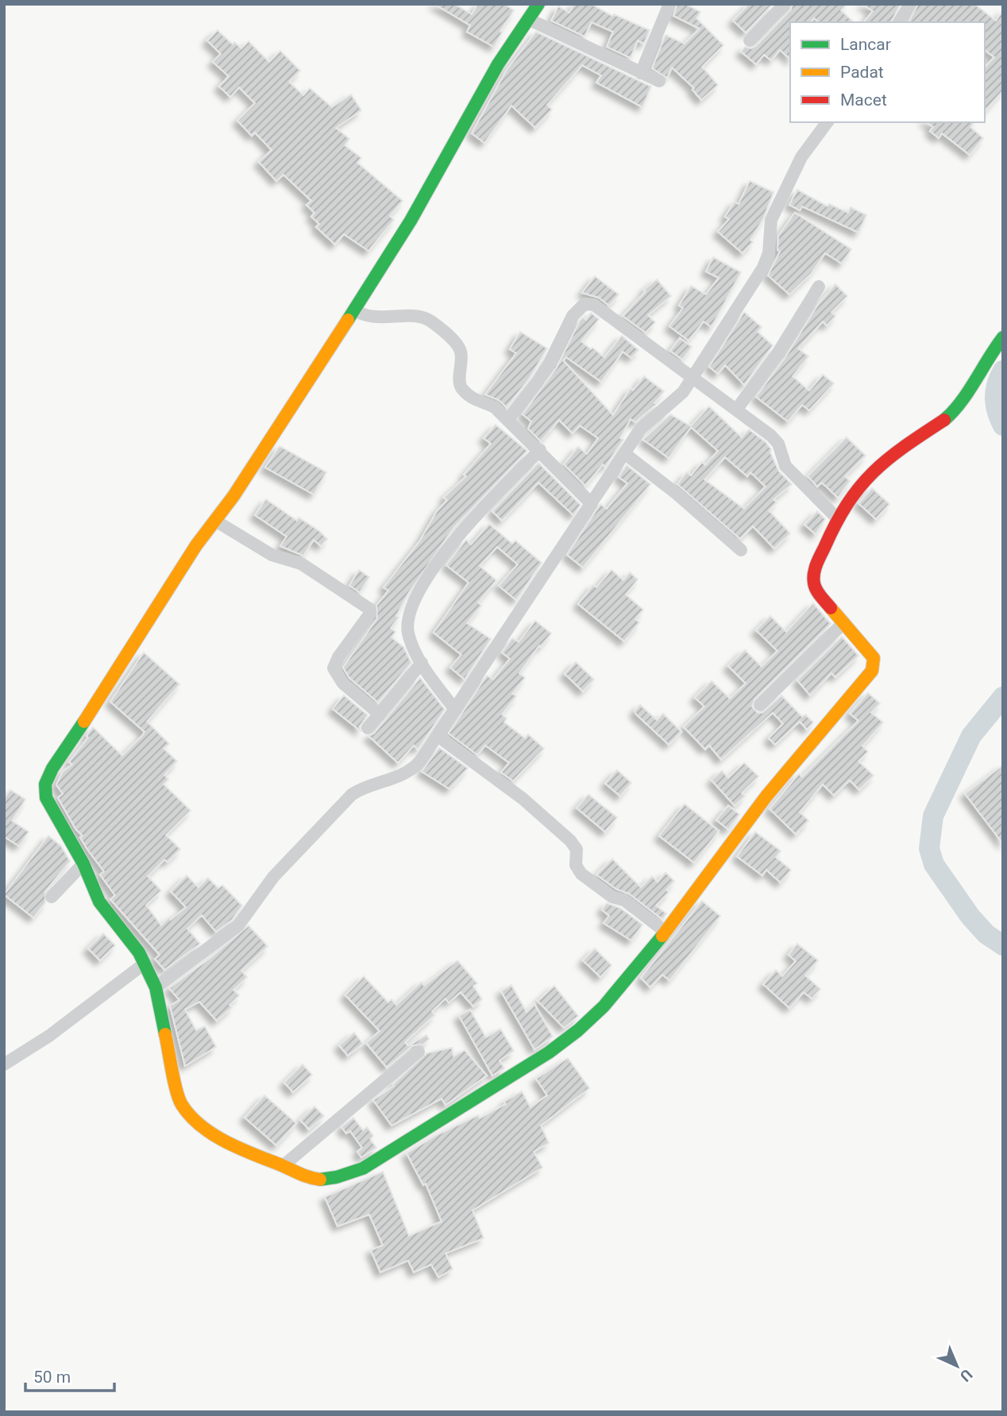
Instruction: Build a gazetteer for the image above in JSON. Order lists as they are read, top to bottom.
{
  "legend": ["Lancar", "Padat", "Macet"],
  "scale_bar": "50 m",
  "north": "bottom right"
}
